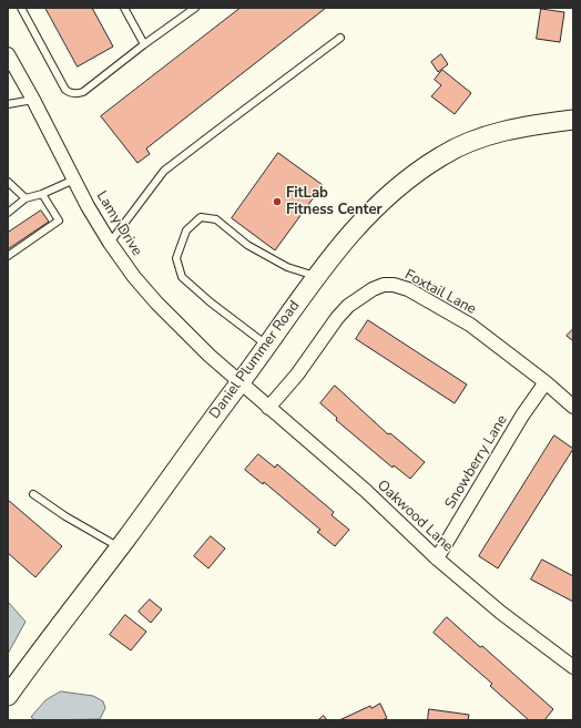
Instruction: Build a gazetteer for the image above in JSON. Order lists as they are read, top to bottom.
{
  "streets": {
    "street": [
      "Lamy Drive",
      "Foxtail Lane",
      "Daniel Plummer Road",
      "Snowberry Lane",
      "Oakwood Lane"
    ]
  },
  "crossings": [
    ["Lamy Drive", "Daniel Plummer Road"],
    ["Lamy Drive", "Oakwood Lane"],
    ["Foxtail Lane", "Snowberry Lane"],
    ["Foxtail Lane", "Oakwood Lane"],
    ["Daniel Plummer Road", "Oakwood Lane"],
    ["Snowberry Lane", "Oakwood Lane"]
  ],
  "places": ["FitLab Fitness Center"]
}
